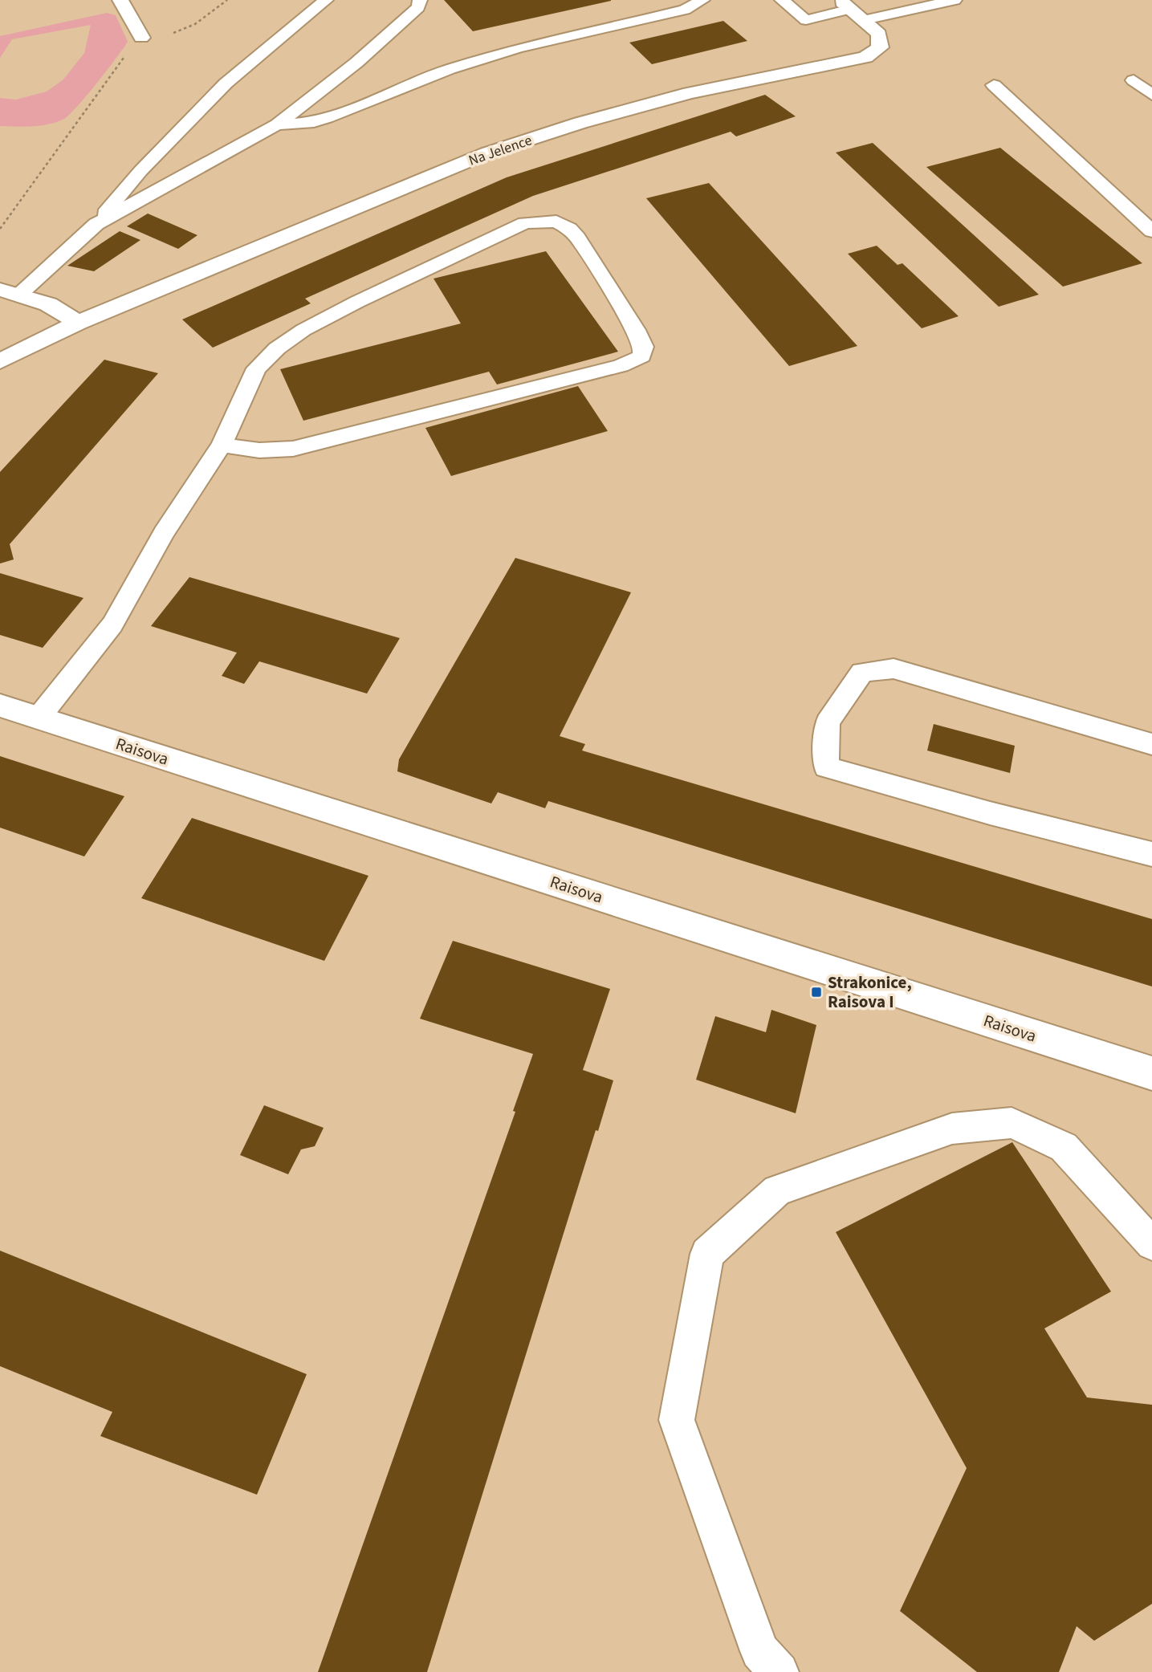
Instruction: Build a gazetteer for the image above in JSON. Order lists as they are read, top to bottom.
{
  "streets": {
    "street": ["Na Jelence", "Raisova"]
  },
  "places": {
    "transit": ["Strakonice, Raisova I"]
  }
}
